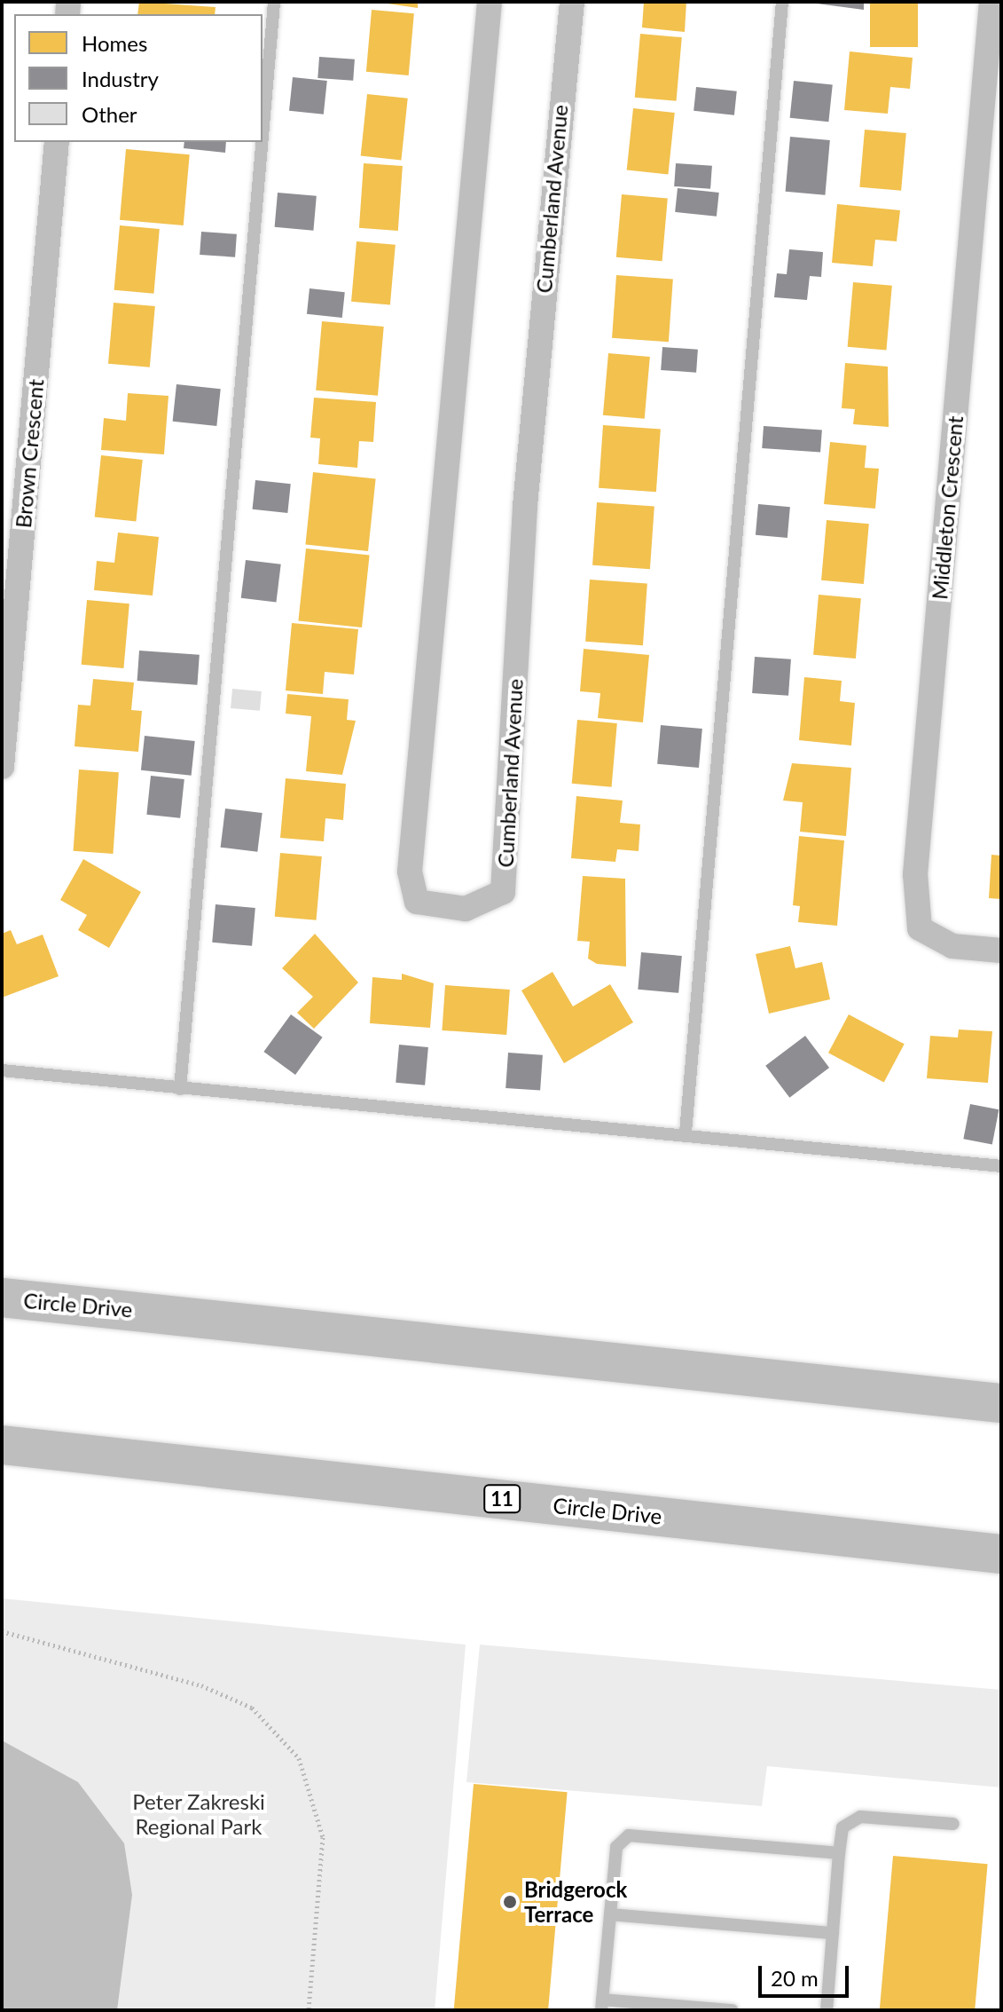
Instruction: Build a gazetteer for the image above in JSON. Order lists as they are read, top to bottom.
{
  "streets": {
    "highway": ["Circle Drive", "11"],
    "street": ["Cumberland Avenue", "Brown Crescent", "Middleton Crescent"]
  },
  "parks": ["Peter Zakreski Regional Park"],
  "places": ["Bridgerock Terrace"],
  "legend": ["Homes", "Industry", "Other"],
  "scale_bar": "20 m"
}
